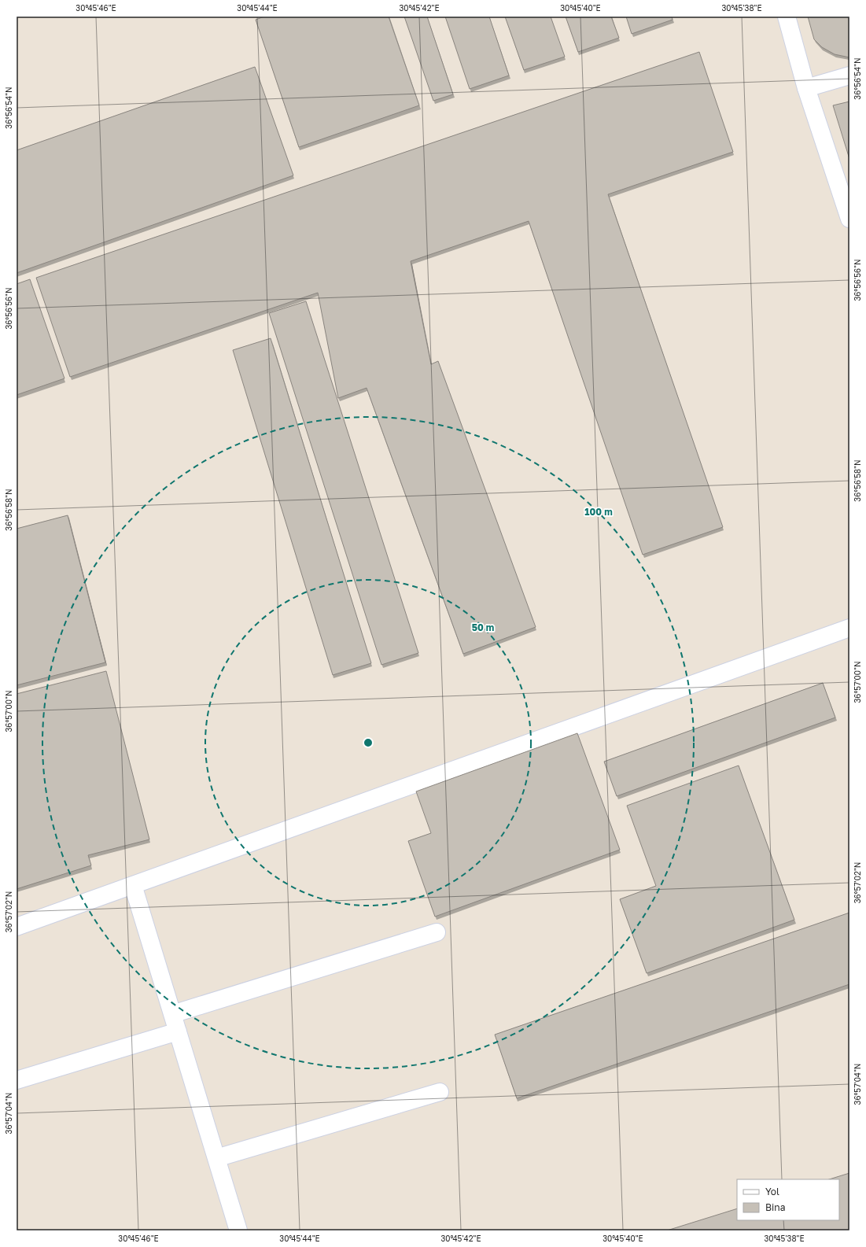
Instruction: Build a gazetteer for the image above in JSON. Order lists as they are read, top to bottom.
{
  "legend": ["Yol", "Bina"],
  "coordinates": [
    "30°45'46\"E",
    "30°45'44\"E",
    "30°45'42\"E",
    "30°45'40\"E",
    "30°45'38\"E",
    "36°56'54\"N",
    "36°56'56\"N",
    "36°56'58\"N",
    "36°57'00\"N",
    "36°57'02\"N",
    "36°57'04\"N"
  ],
  "rings": ["100 m", "50 m"]
}
